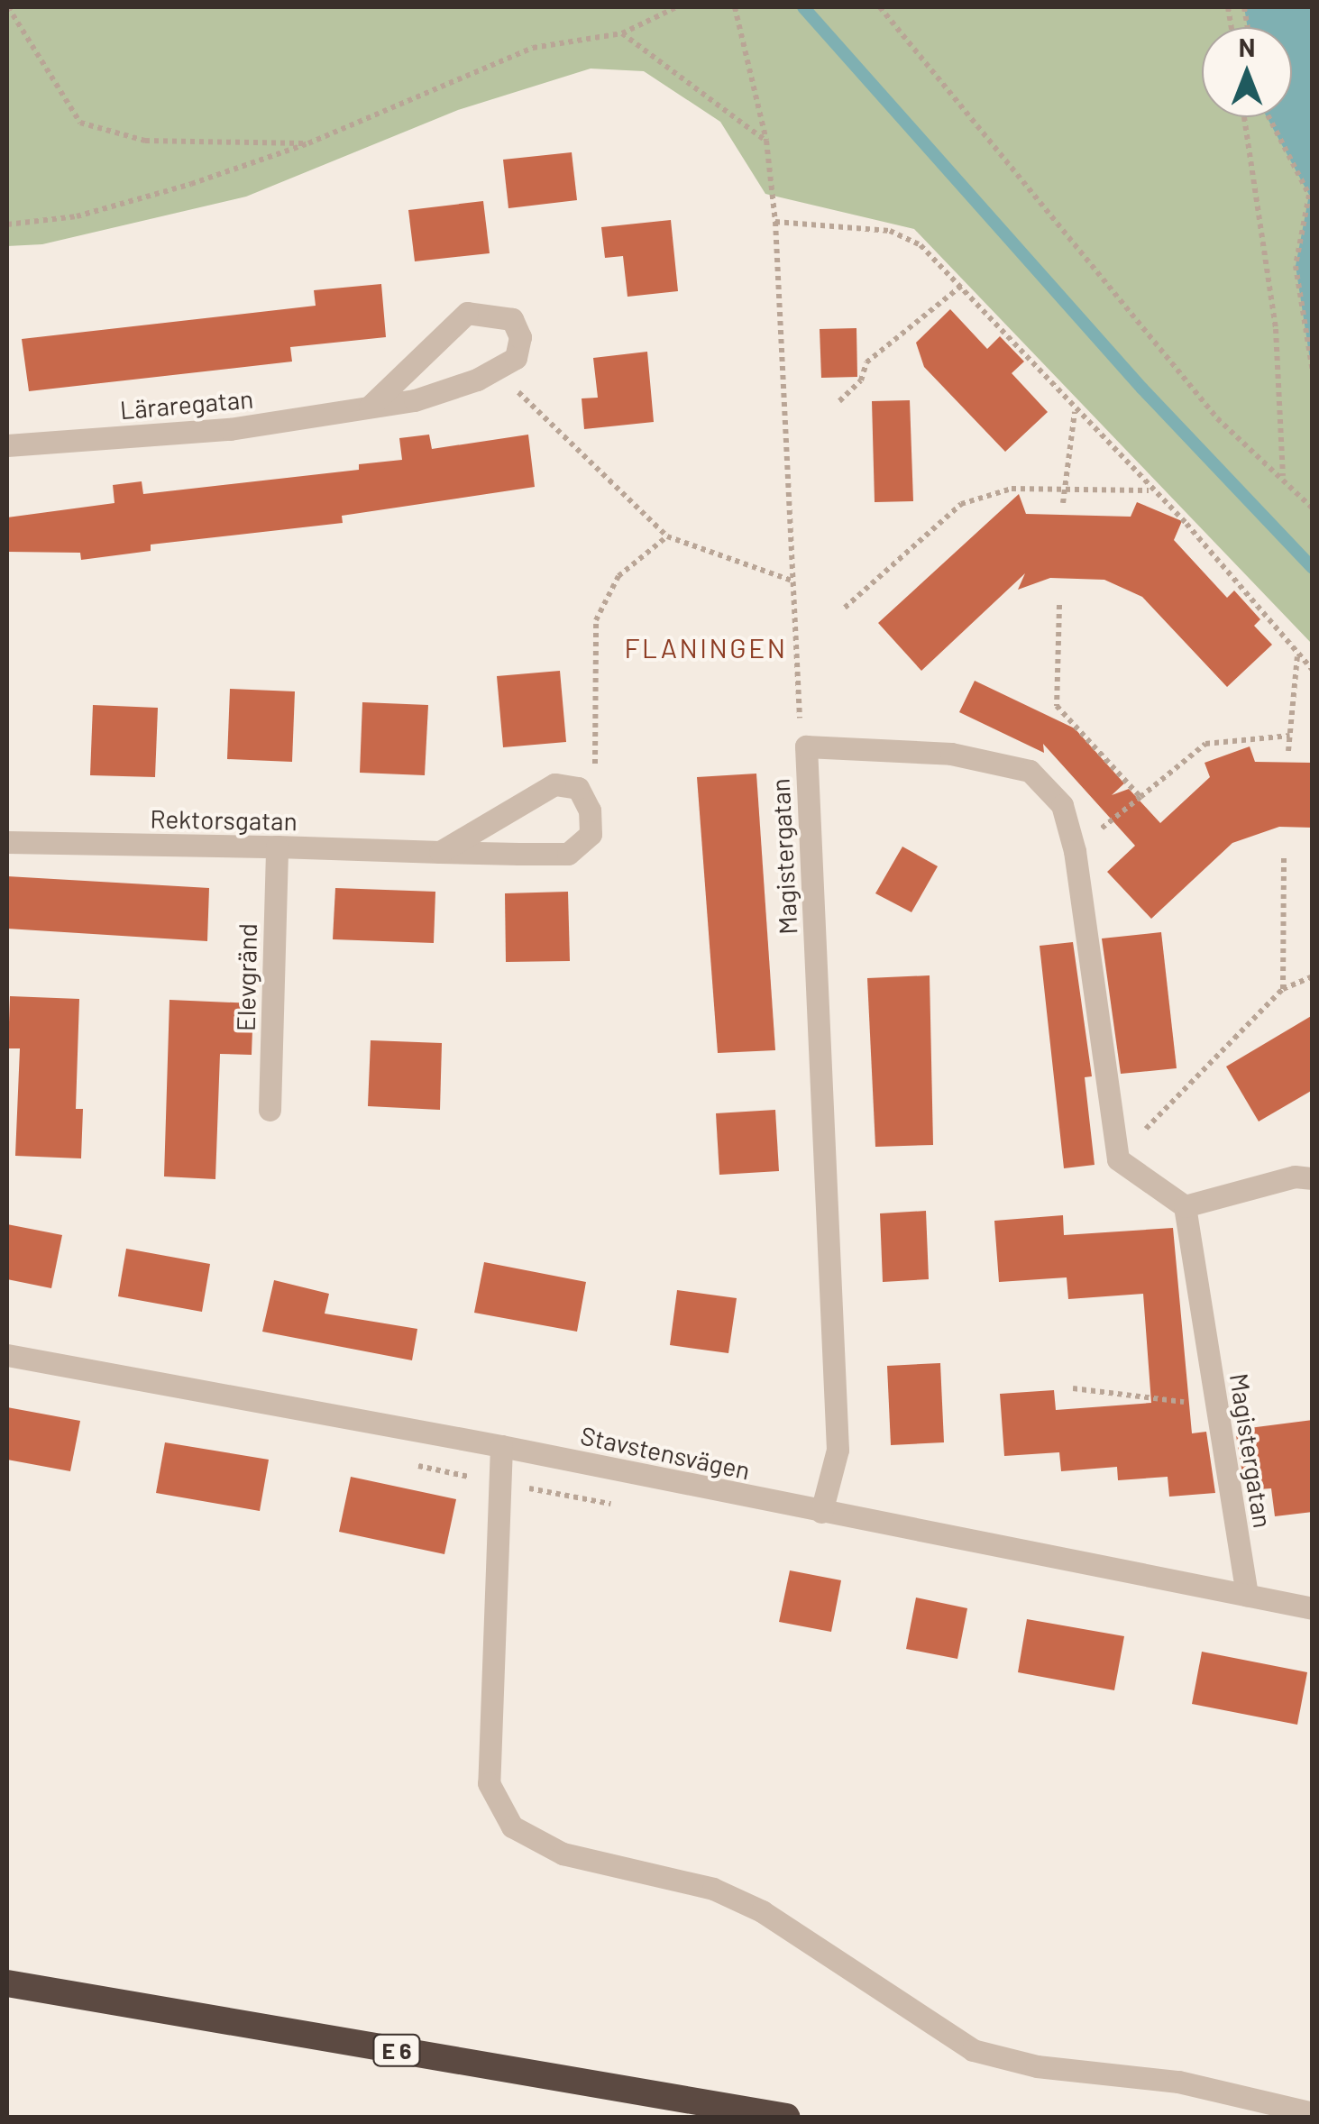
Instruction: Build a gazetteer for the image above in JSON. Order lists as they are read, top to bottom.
{
  "streets": {
    "highway": ["E 6"],
    "street": [
      "Läraregatan",
      "Rektorsgatan",
      "Magistergatan",
      "Elevgränd",
      "Stavstensvägen"
    ]
  },
  "crossings": [
    ["Rektorsgatan", "Elevgränd"],
    ["Magistergatan", "Stavstensvägen"]
  ],
  "districts": ["FLANINGEN"],
  "north": "top"
}
